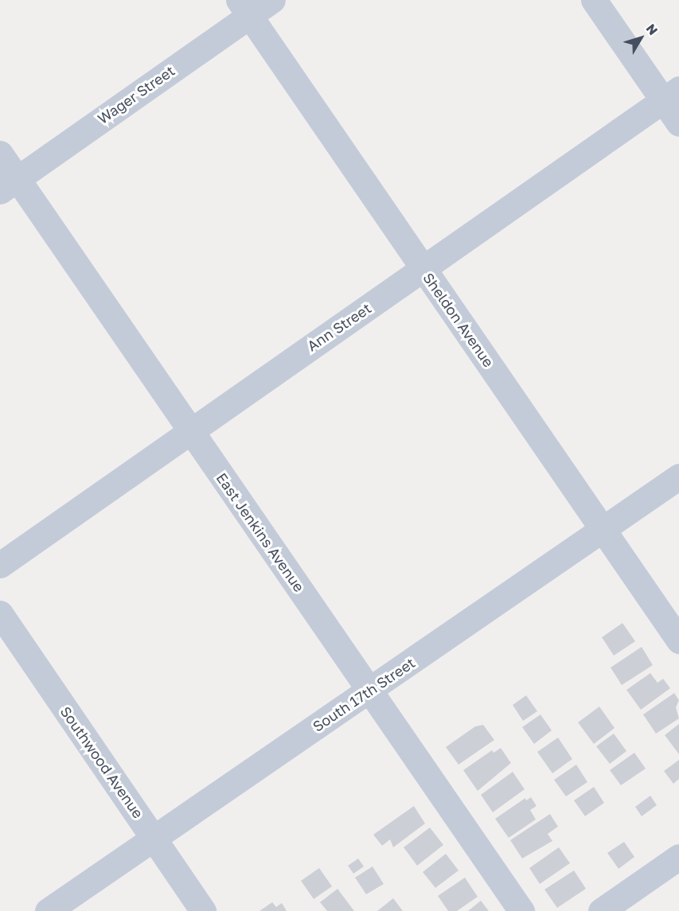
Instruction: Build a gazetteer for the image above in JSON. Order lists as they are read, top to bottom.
{
  "streets": {
    "street": [
      "Wager Street",
      "Sheldon Avenue",
      "Ann Street",
      "East Jenkins Avenue",
      "South 17th Street",
      "Southwood Avenue"
    ]
  },
  "crossings": [
    ["Wager Street", "Sheldon Avenue"],
    ["Wager Street", "East Jenkins Avenue"],
    ["Sheldon Avenue", "Ann Street"],
    ["Sheldon Avenue", "South 17th Street"],
    ["Ann Street", "East Jenkins Avenue"],
    ["East Jenkins Avenue", "South 17th Street"],
    ["South 17th Street", "Southwood Avenue"]
  ],
  "north": "top right"
}
